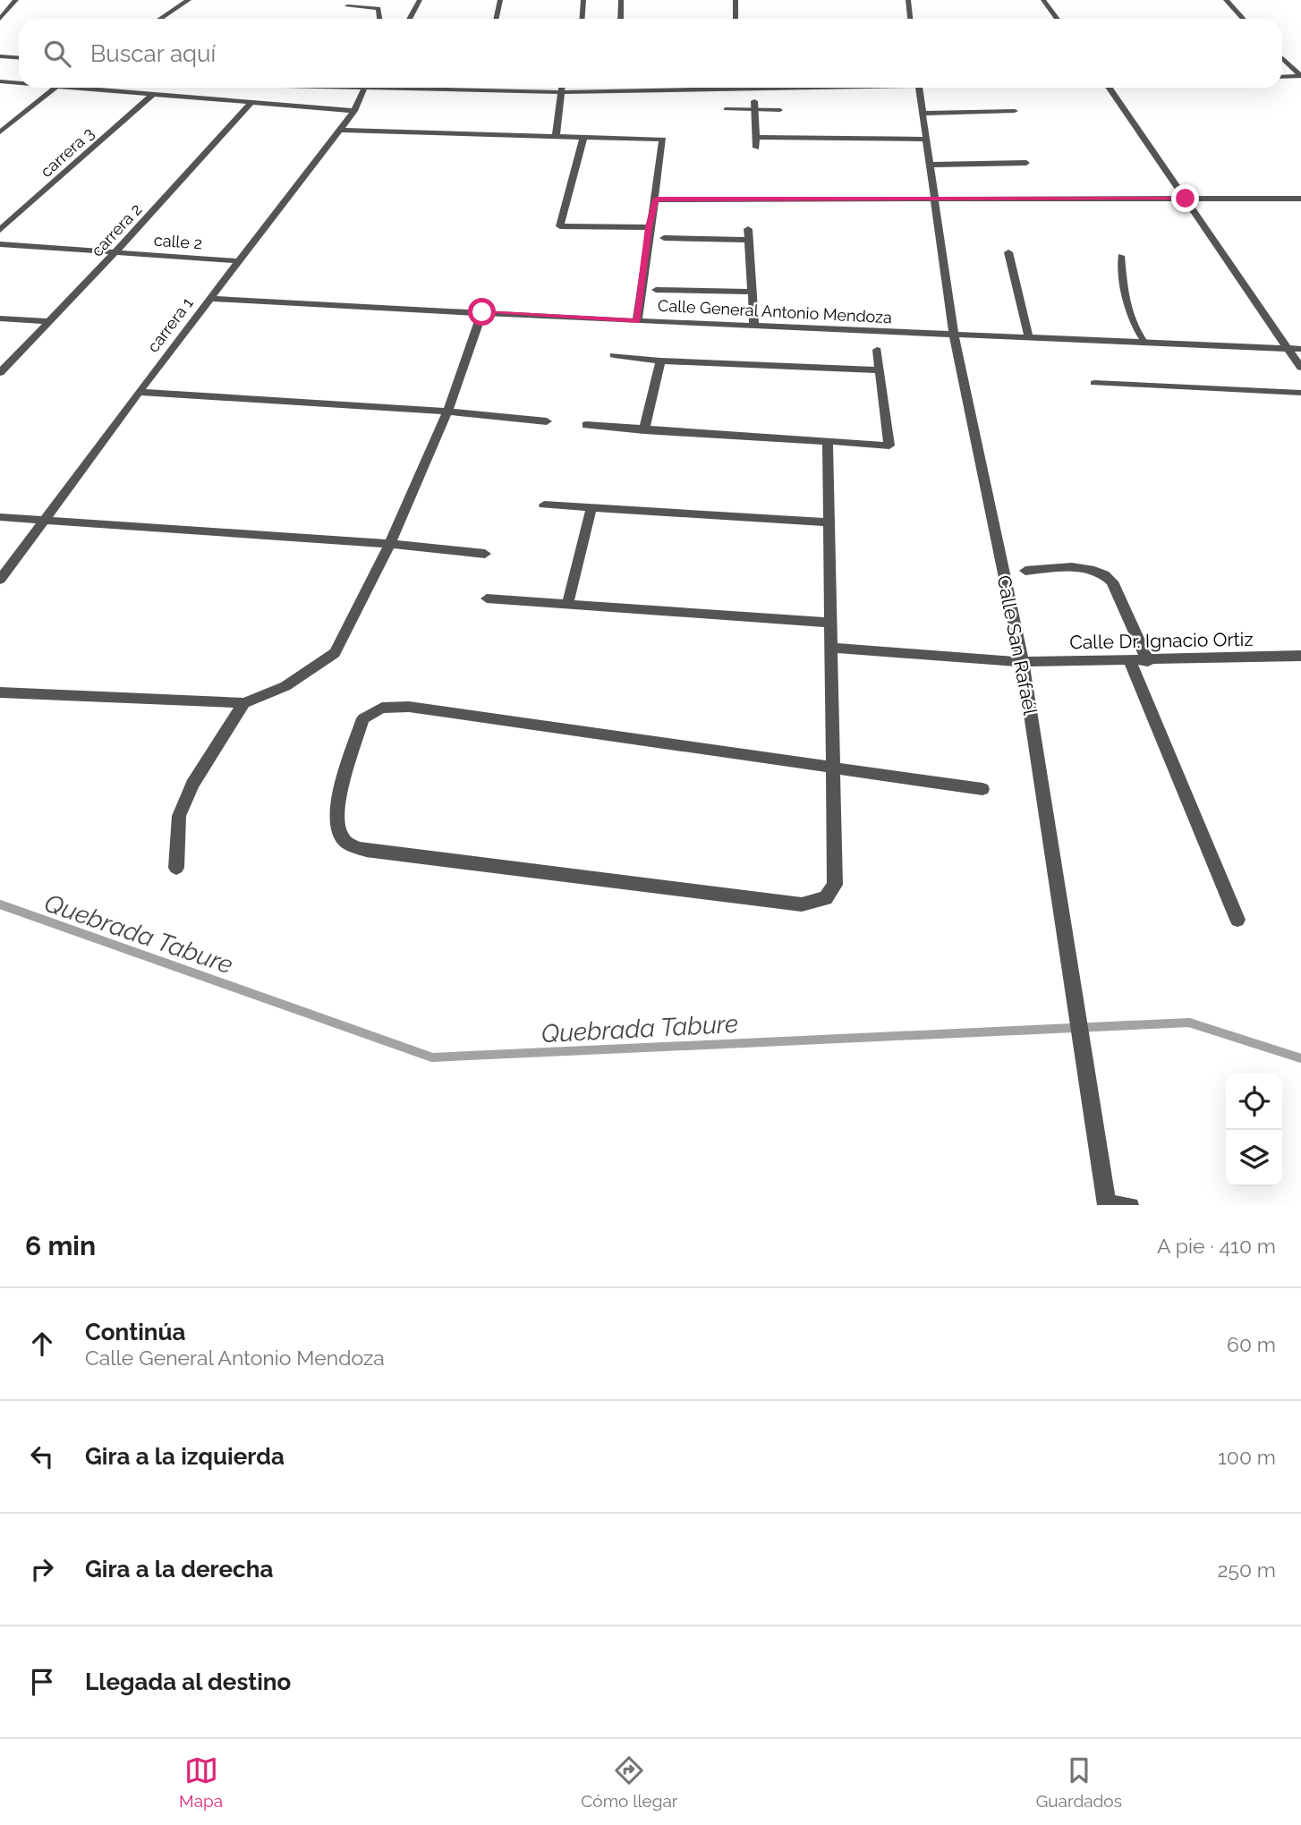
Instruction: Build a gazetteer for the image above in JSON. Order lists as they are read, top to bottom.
{
  "streets": {
    "street": [
      "carrera 3",
      "carrera 2",
      "calle 2",
      "Calle General Antonio Mendoza",
      "carrera 1",
      "Calle Dr. Ignacio Ortiz",
      "Calle San Rafaél"
    ]
  },
  "crossings": [
    ["carrera 2", "calle 2"],
    ["calle 2", "carrera 1"],
    ["Calle General Antonio Mendoza", "carrera 1"],
    ["Calle General Antonio Mendoza", "Calle San Rafaél"],
    ["Calle Dr. Ignacio Ortiz", "Calle San Rafaél"]
  ],
  "water": ["Quebrada Tabure"],
  "page": {
    "search": "Buscar aquí",
    "heading": ["6 min", "A pie · 410 m"],
    "list": [
      ["Continúa", "Calle General Antonio Mendoza", "60 m"],
      ["Gira a la izquierda", "100 m"],
      ["Gira a la derecha", "250 m"],
      "Llegada al destino"
    ],
    "nav": ["Mapa", "Cómo llegar", "Guardados"]
  }
}
